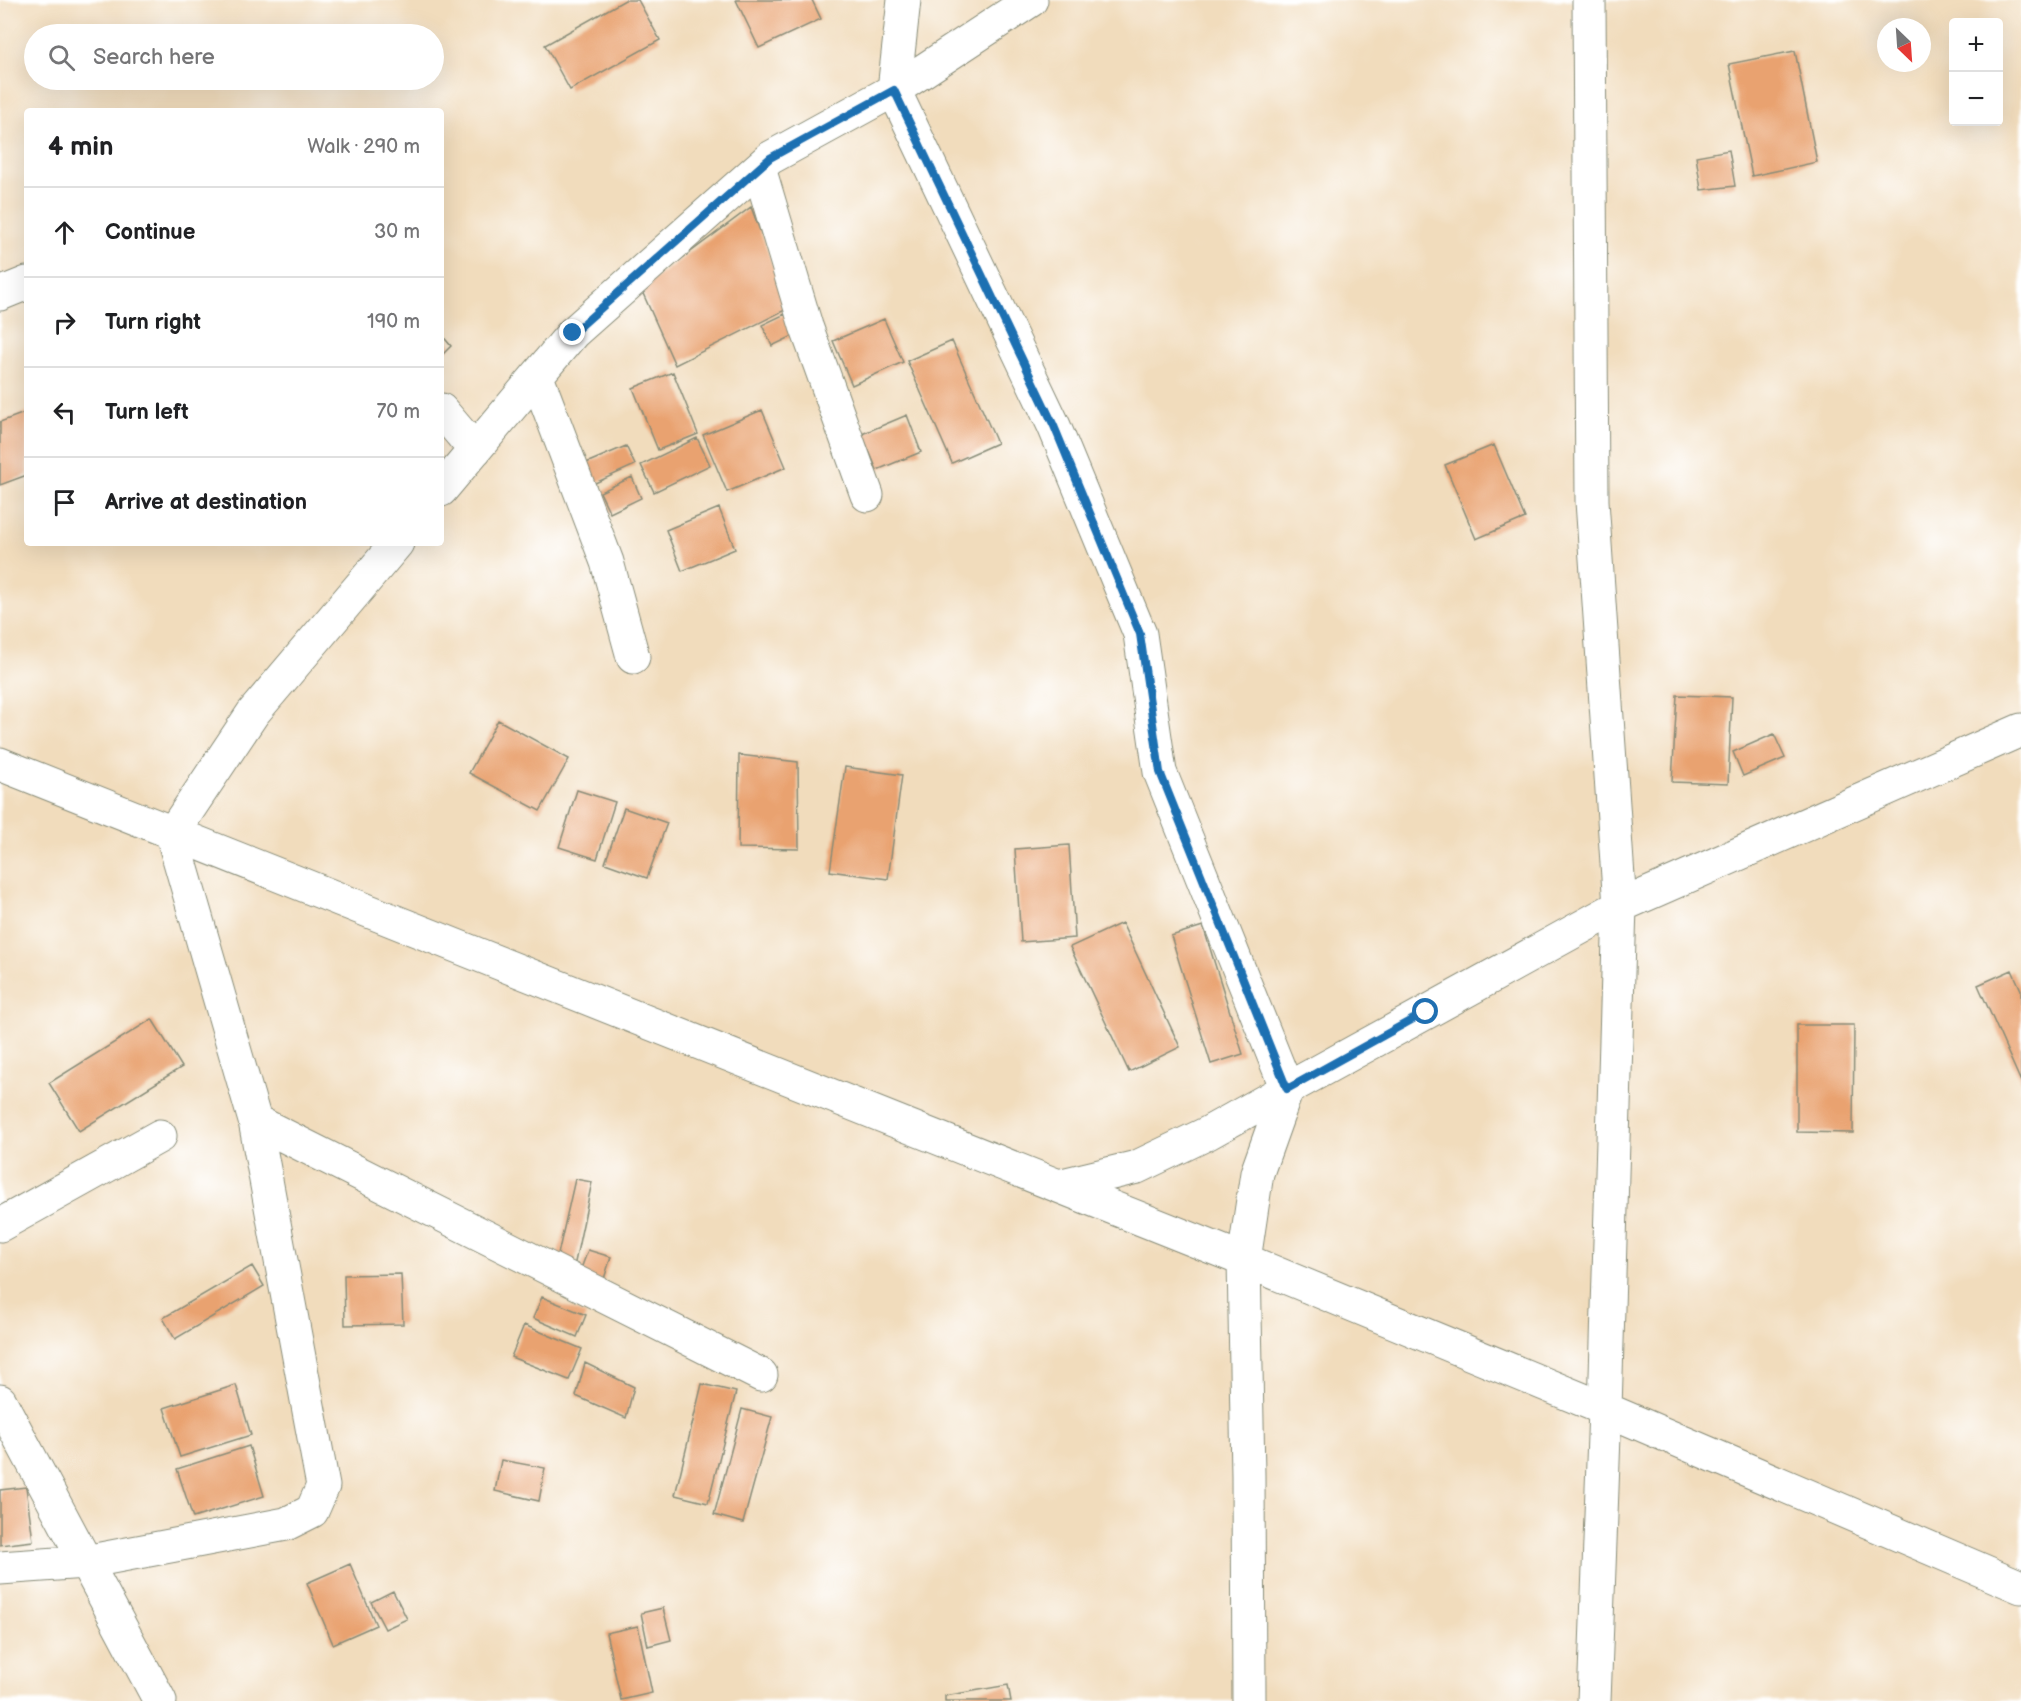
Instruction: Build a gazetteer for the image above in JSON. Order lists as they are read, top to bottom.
{
  "north": "bottom right",
  "page": {
    "map_buttons": ["+", "−"],
    "search": "Search here",
    "heading": ["4 min", "Walk · 290 m"],
    "list": [
      ["Continue", "30 m"],
      ["Turn right", "190 m"],
      ["Turn left", "70 m"],
      "Arrive at destination"
    ]
  }
}
